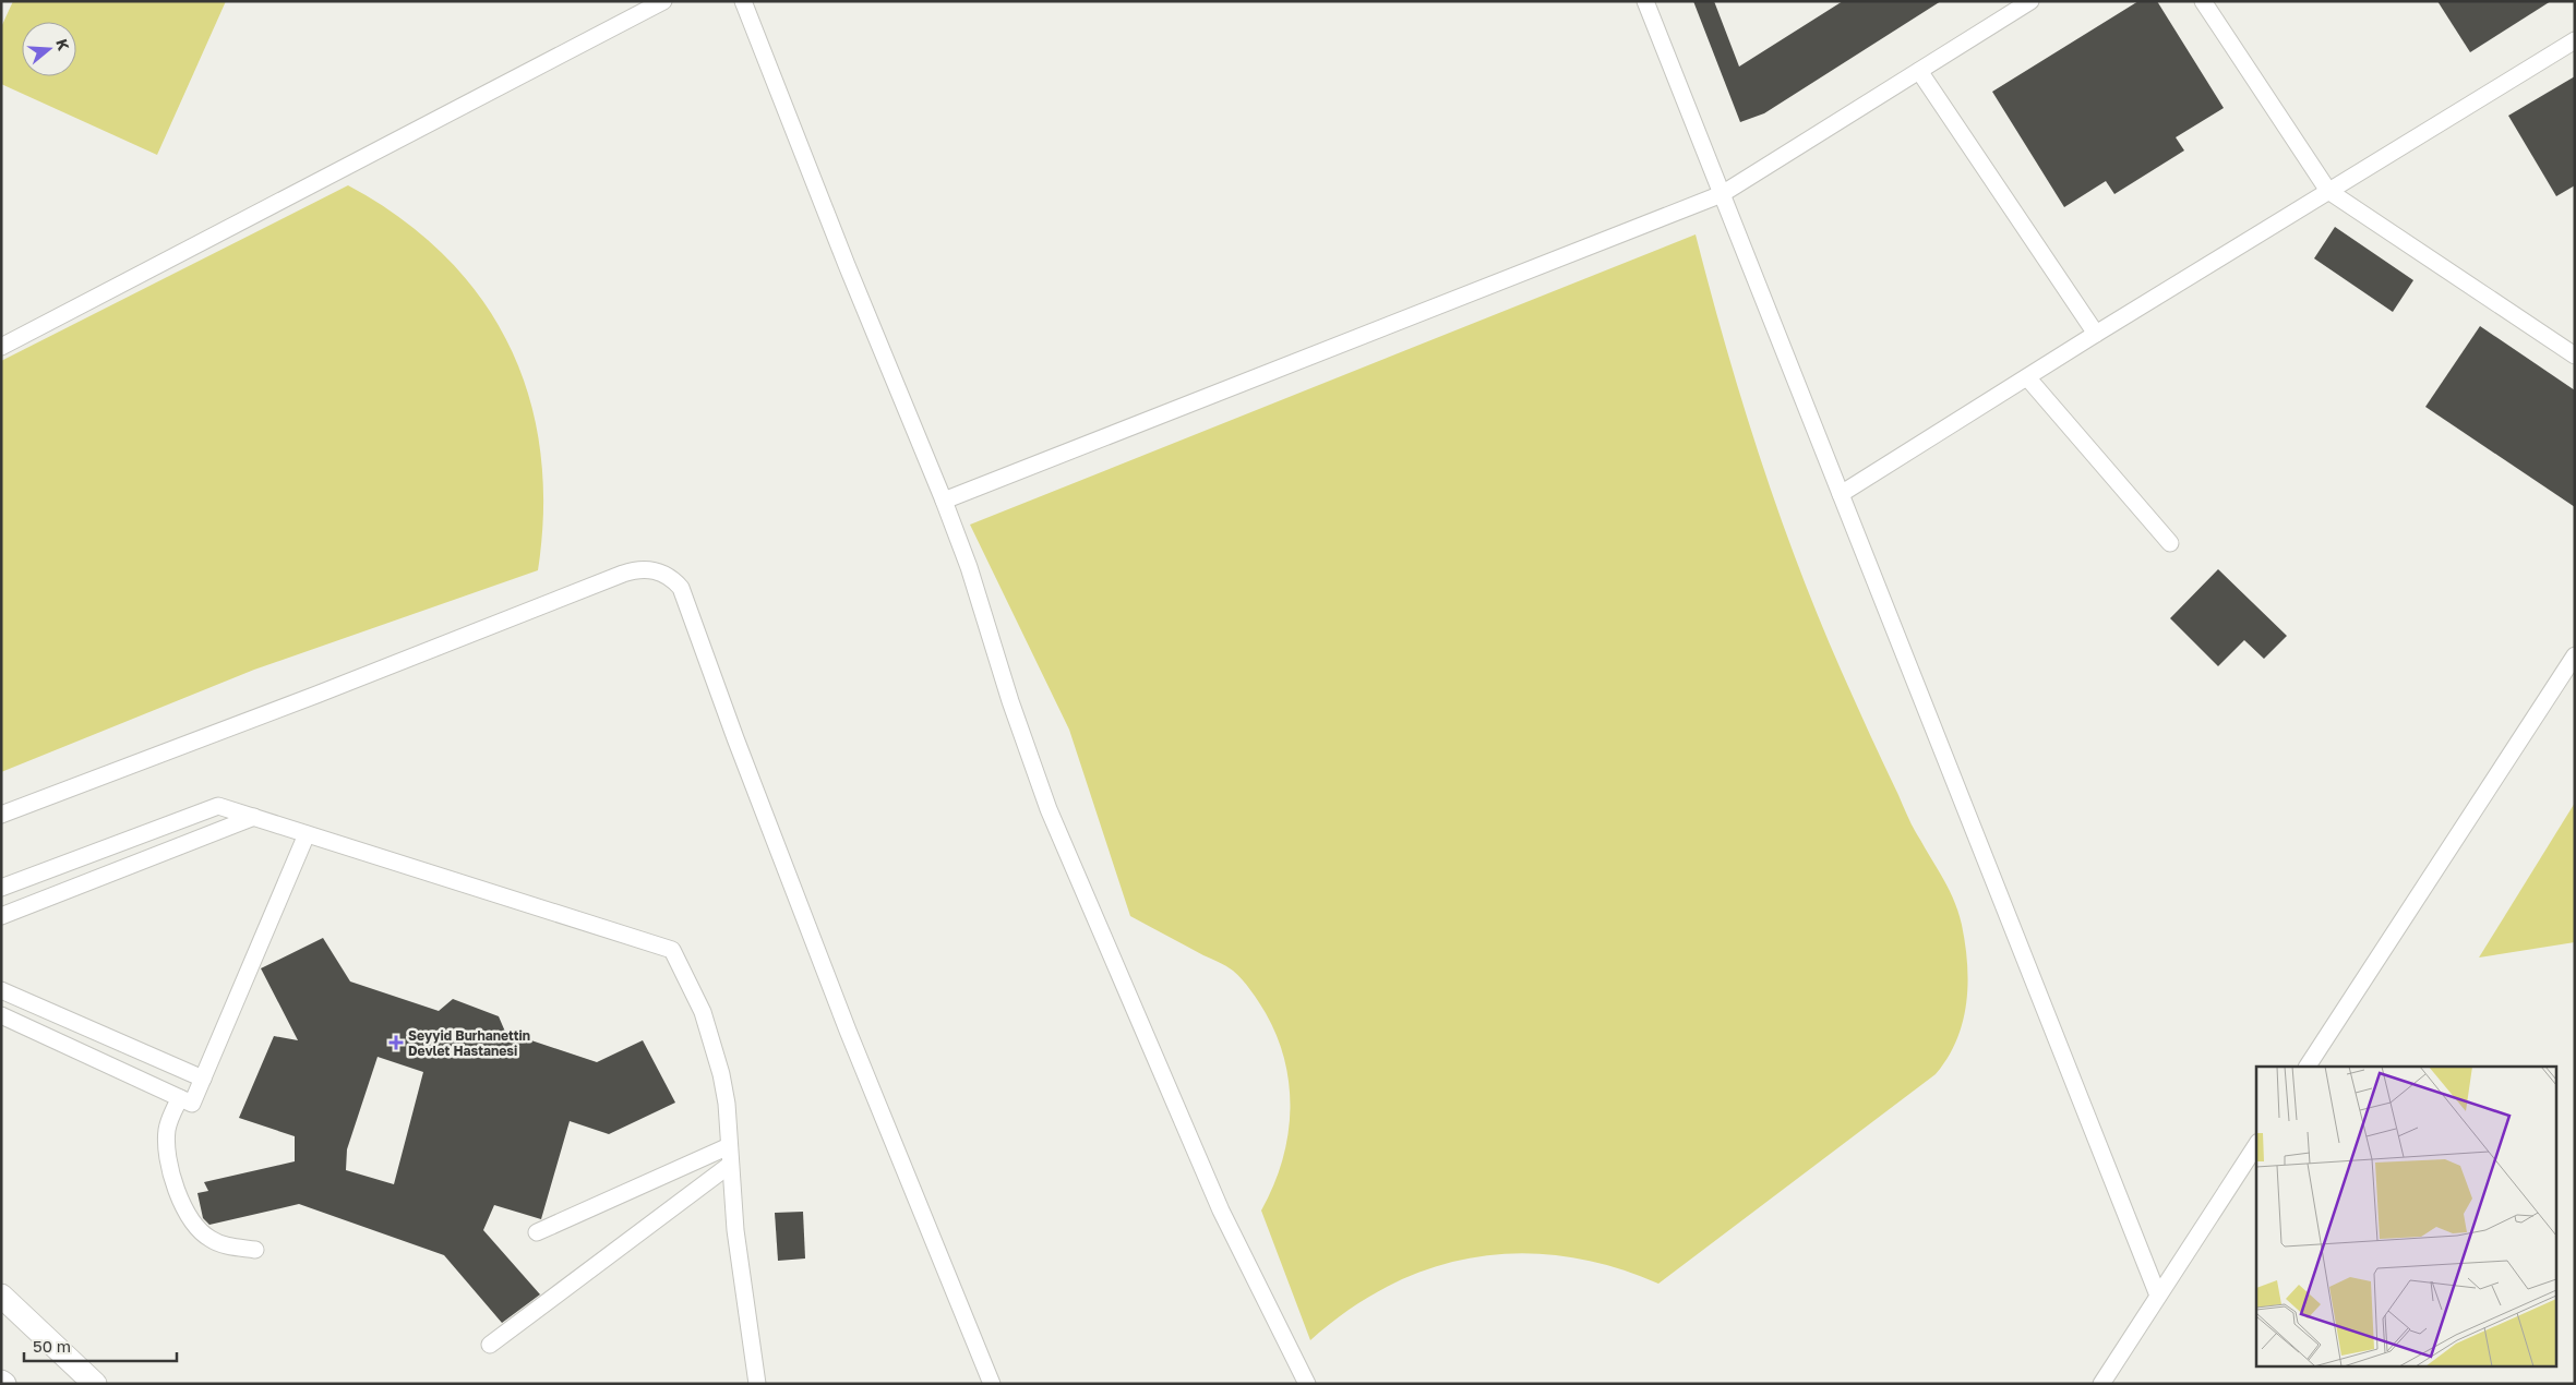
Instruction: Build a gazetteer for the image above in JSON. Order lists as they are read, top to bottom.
{
  "places": {
    "health": ["Seyyid Burhanettin Devlet Hastanesi"]
  },
  "scale_bar": "50 m",
  "north": "right"
}
